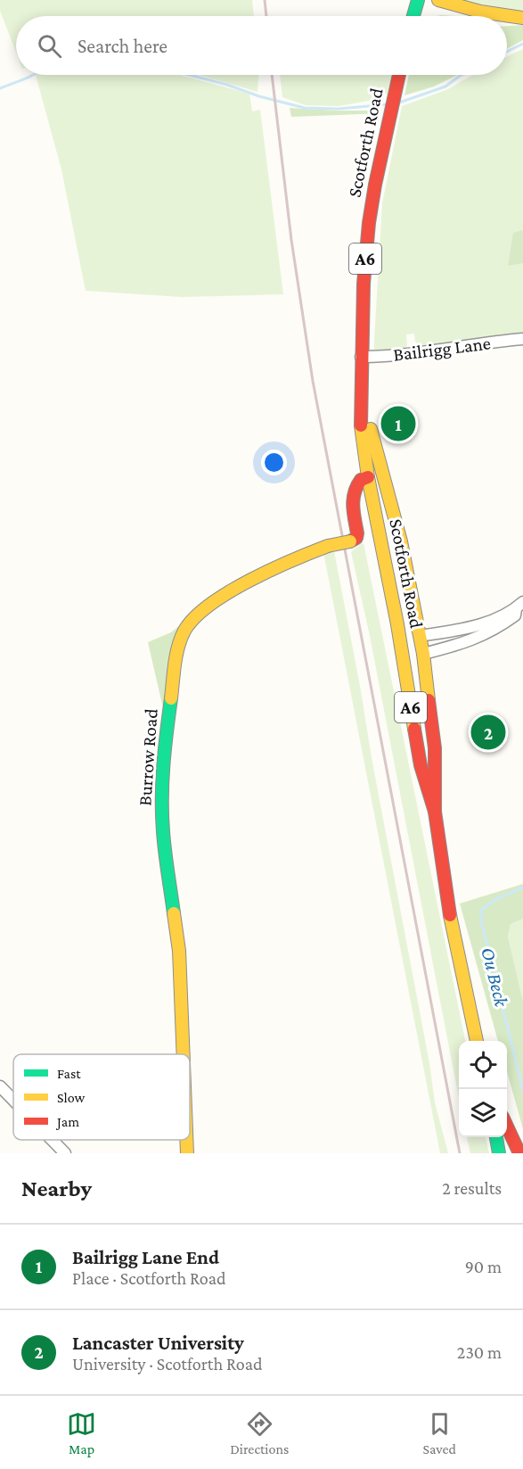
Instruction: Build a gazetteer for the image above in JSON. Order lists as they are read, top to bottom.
{
  "streets": {
    "main road": ["Scotforth Road", "A6", "Burrow Road"],
    "street": ["Bailrigg Lane"]
  },
  "crossings": [
    ["Scotforth Road", "Bailrigg Lane"],
    ["Scotforth Road", "Burrow Road"]
  ],
  "water": ["Ou Beck"],
  "legend": ["Fast", "Slow", "Jam"],
  "page": {
    "search": "Search here",
    "pins": ["1", "2"],
    "heading": ["Nearby", "2 results"],
    "list": [
      {
        "mark": "1",
        "name": "Bailrigg Lane End",
        "note": "Place · Scotforth Road",
        "value": "90 m"
      },
      {
        "mark": "2",
        "name": "Lancaster University",
        "note": "University · Scotforth Road",
        "value": "230 m"
      }
    ],
    "nav": ["Map", "Directions", "Saved"]
  }
}
